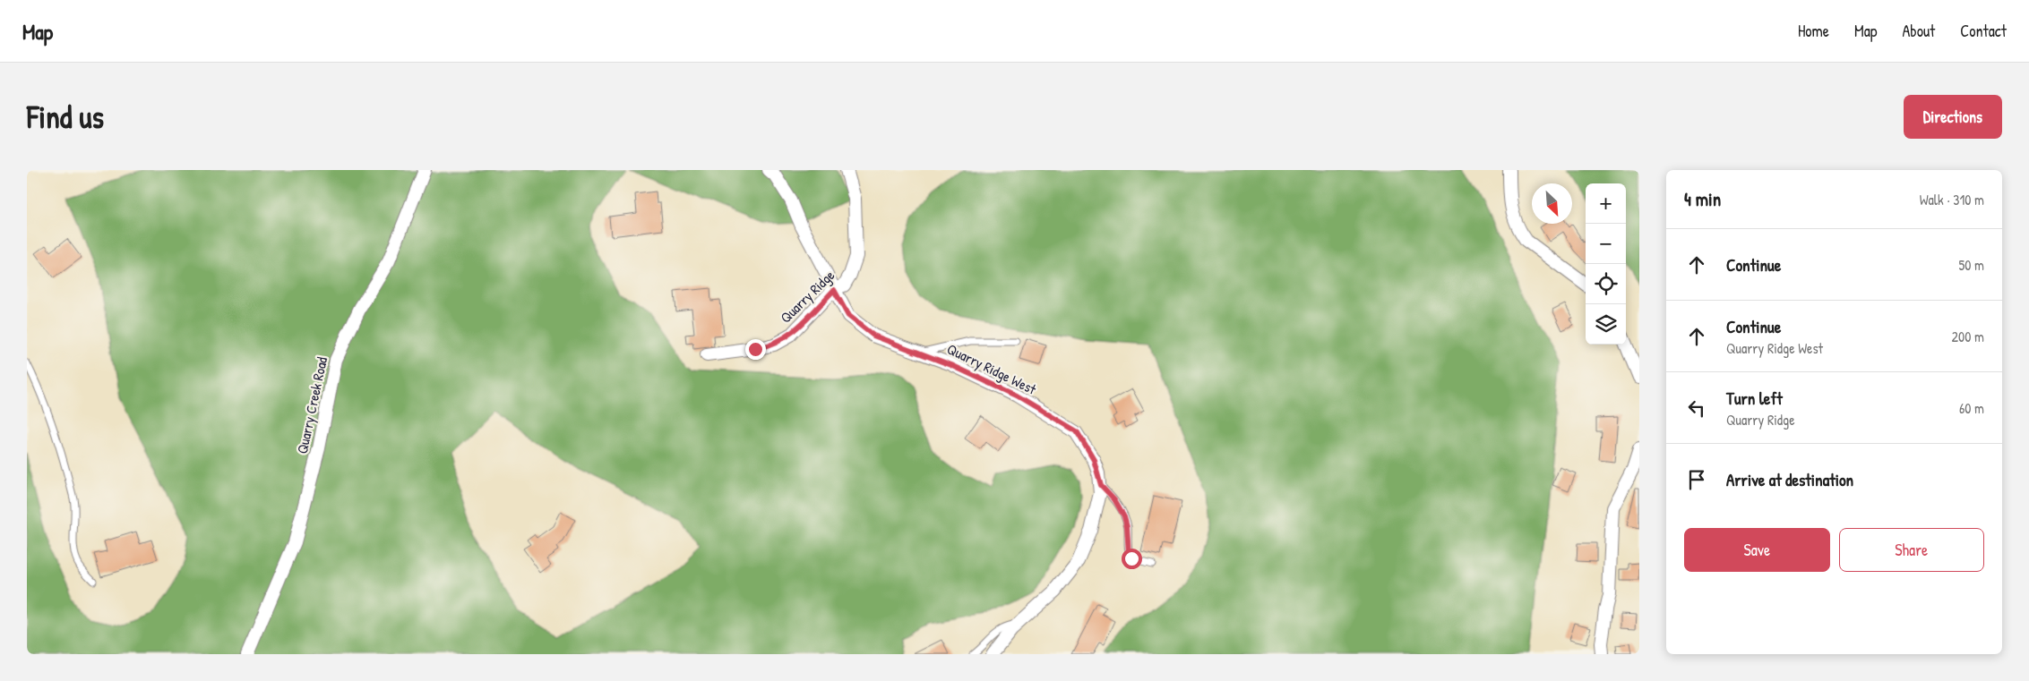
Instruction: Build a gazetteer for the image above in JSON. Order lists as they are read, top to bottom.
{
  "streets": {
    "street": ["Quarry Ridge", "Quarry Ridge West", "Quarry Creek Road"]
  },
  "crossings": [
    ["Quarry Ridge", "Quarry Ridge West"]
  ],
  "north": "bottom right",
  "page": {
    "header": "Map",
    "nav": [
      "Home",
      "Map",
      "About",
      "Contact"
    ],
    "buttons": [
      "Directions",
      ["Save", "Share"]
    ],
    "title": "Find us",
    "heading": ["4 min", "Walk · 310 m"],
    "map_buttons": ["+", "−"],
    "list": [
      ["Continue", "50 m"],
      ["Continue", "Quarry Ridge West", "200 m"],
      ["Turn left", "Quarry Ridge", "60 m"],
      "Arrive at destination"
    ]
  }
}
